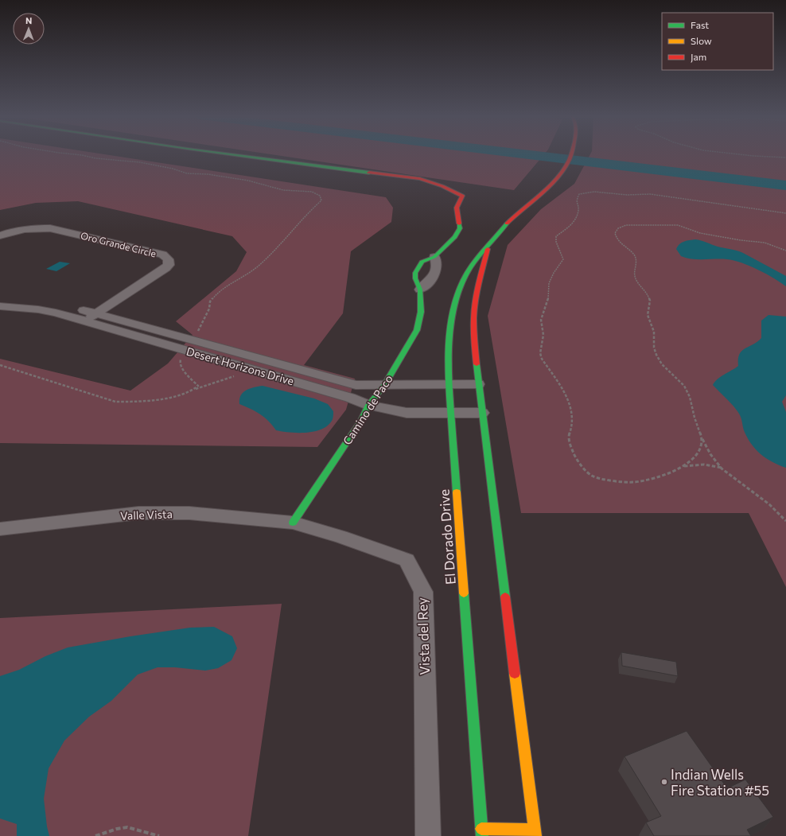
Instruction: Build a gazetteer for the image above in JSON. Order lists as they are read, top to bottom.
{
  "streets": {
    "main road": ["Camino de Paco", "El Dorado Drive"],
    "street": [
      "Oro Grande Circle",
      "Desert Horizons Drive",
      "Valle Vista",
      "Vista del Rey"
    ]
  },
  "crossings": [
    ["Oro Grande Circle", "Desert Horizons Drive"],
    ["Desert Horizons Drive", "Camino de Paco"],
    ["Desert Horizons Drive", "El Dorado Drive"],
    ["Camino de Paco", "Valle Vista"],
    ["Camino de Paco", "Vista del Rey"],
    ["Valle Vista", "Vista del Rey"]
  ],
  "places": ["Indian Wells Fire Station #55"],
  "legend": ["Fast", "Slow", "Jam"],
  "north": "top"
}
